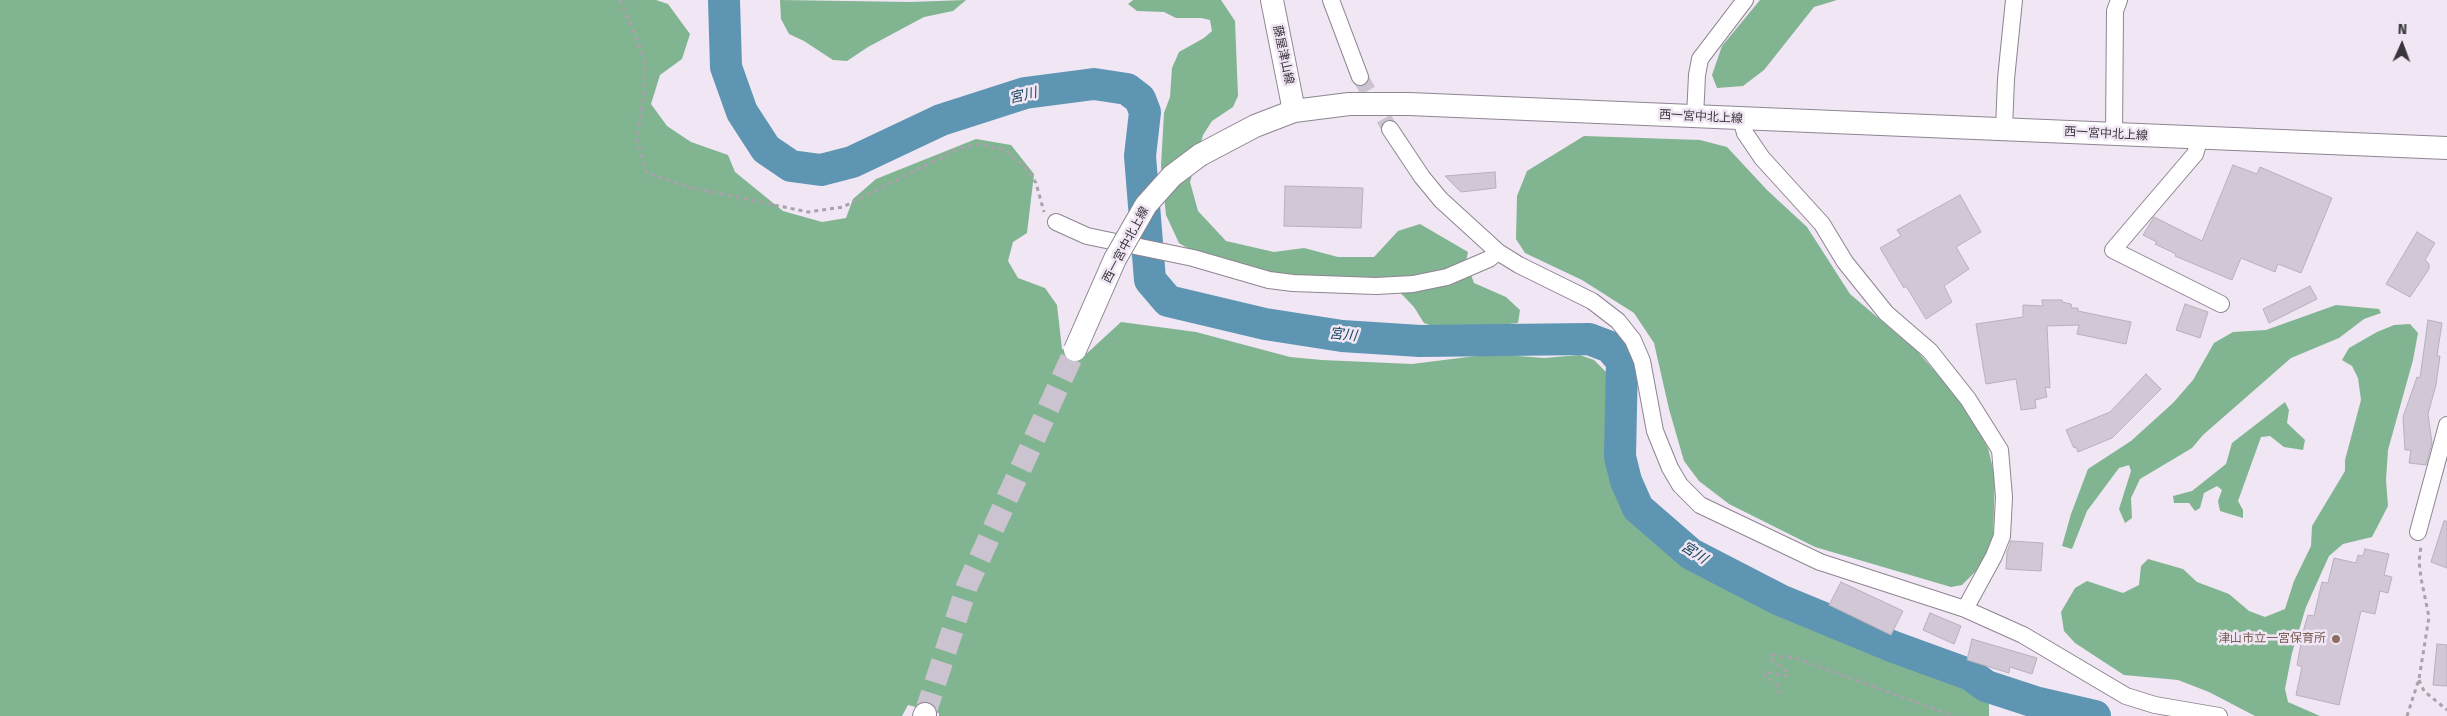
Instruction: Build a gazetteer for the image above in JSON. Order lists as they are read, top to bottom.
{
  "streets": {
    "main road": ["藤屋津山線", "西一宮中北上線"]
  },
  "crossings": [
    ["藤屋津山線", "西一宮中北上線"]
  ],
  "water": ["宮川"],
  "places": ["津山市立一宮保育所"],
  "north": "top"
}
